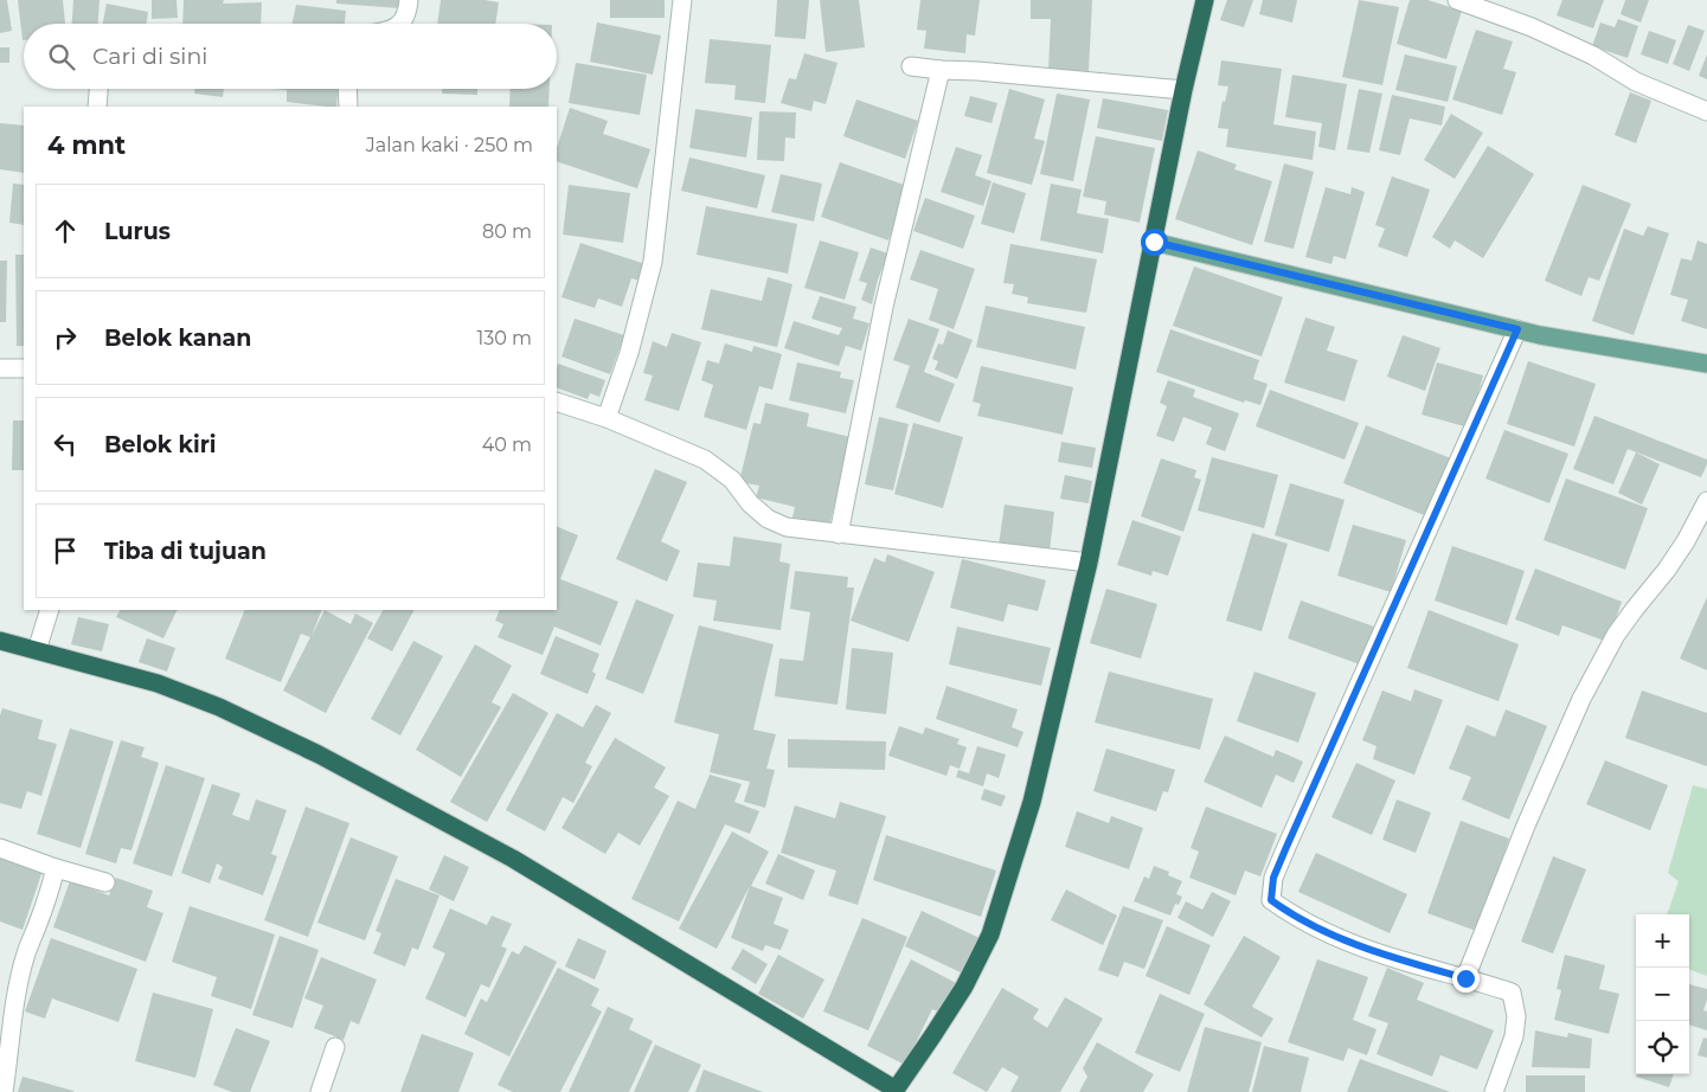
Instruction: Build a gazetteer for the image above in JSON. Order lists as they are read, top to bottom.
{
  "page": {
    "search": "Cari di sini",
    "heading": ["4 mnt", "Jalan kaki · 250 m"],
    "list": [
      ["Lurus", "80 m"],
      ["Belok kanan", "130 m"],
      ["Belok kiri", "40 m"],
      "Tiba di tujuan"
    ],
    "map_buttons": ["+", "−"]
  }
}
